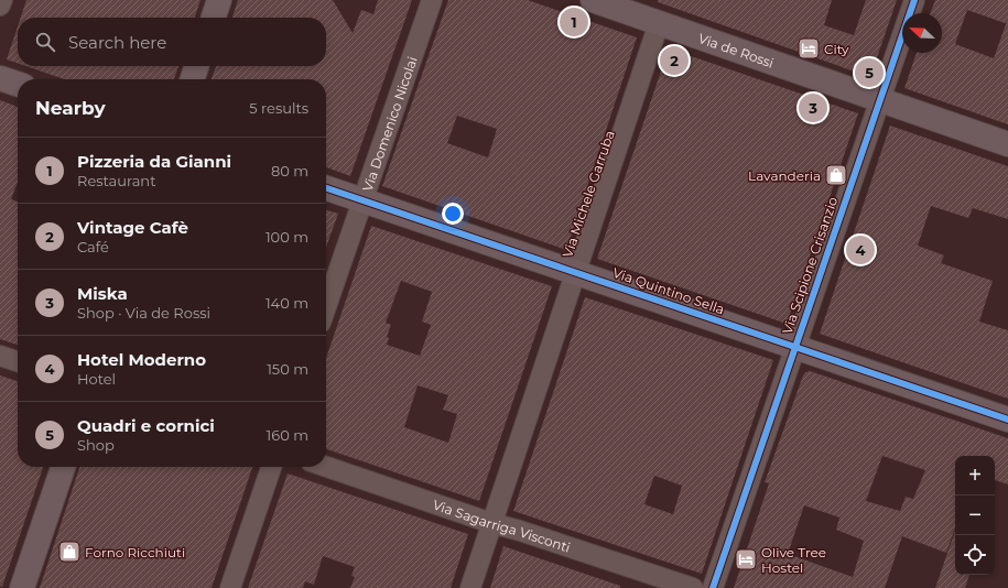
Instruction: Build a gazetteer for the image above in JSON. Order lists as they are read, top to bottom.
{
  "streets": {
    "street": [
      "Via de Rossi",
      "Via Domenico Nicolai",
      "Via Michele Garruba",
      "Via Scipione Crisanzio",
      "Via Quintino Sella",
      "Via Sagarriga Visconti"
    ]
  },
  "crossings": [
    ["Via de Rossi", "Via Michele Garruba"],
    ["Via de Rossi", "Via Scipione Crisanzio"],
    ["Via Domenico Nicolai", "Via Quintino Sella"],
    ["Via Michele Garruba", "Via Quintino Sella"],
    ["Via Michele Garruba", "Via Sagarriga Visconti"],
    ["Via Scipione Crisanzio", "Via Quintino Sella"]
  ],
  "places": {
    "hotel": ["City", "Olive Tree Hostel"],
    "shop": ["Lavanderia", "Forno Ricchiuti"]
  },
  "north": "top left",
  "page": {
    "pins": [
      "1",
      "2",
      "5",
      "3",
      "4"
    ],
    "search": "Search here",
    "heading": ["Nearby", "5 results"],
    "list": [
      {
        "mark": "1",
        "name": "Pizzeria da Gianni",
        "note": "Restaurant",
        "value": "80 m"
      },
      {
        "mark": "2",
        "name": "Vintage Cafè",
        "note": "Café",
        "value": "100 m"
      },
      {
        "mark": "3",
        "name": "Miska",
        "note": "Shop · Via de Rossi",
        "value": "140 m"
      },
      {
        "mark": "4",
        "name": "Hotel Moderno",
        "note": "Hotel",
        "value": "150 m"
      },
      {
        "mark": "5",
        "name": "Quadri e cornici",
        "note": "Shop",
        "value": "160 m"
      }
    ],
    "map_buttons": ["+", "−"]
  }
}
